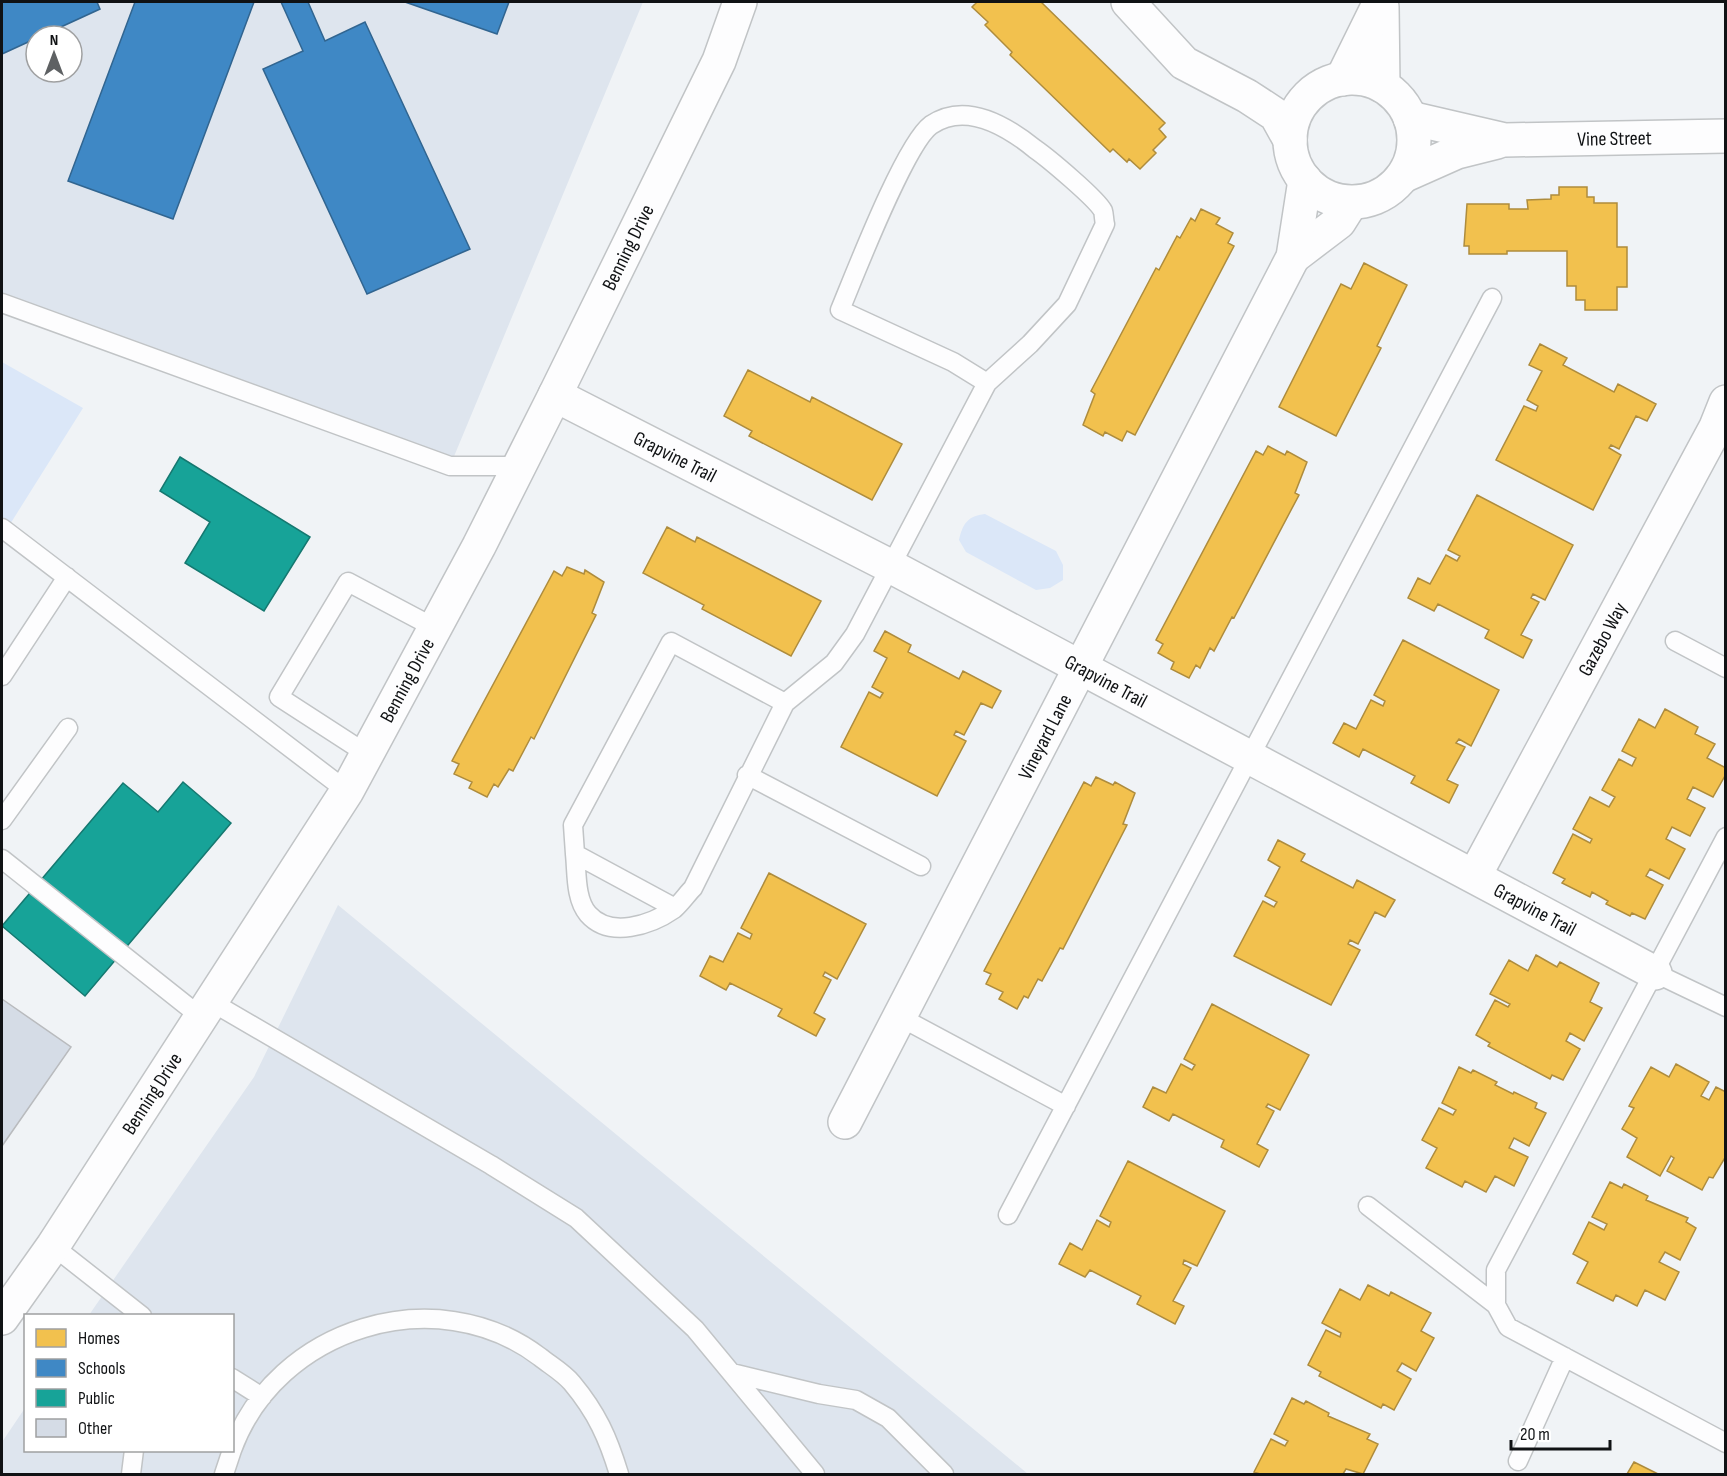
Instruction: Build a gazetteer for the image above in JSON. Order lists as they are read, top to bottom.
{
  "streets": {
    "street": [
      "Vine Street",
      "Benning Drive",
      "Grapvine Trail",
      "Gazebo Way",
      "Vineyard Lane"
    ]
  },
  "crossings": [
    ["Vine Street", "Vineyard Lane"],
    ["Benning Drive", "Grapvine Trail"],
    ["Grapvine Trail", "Gazebo Way"],
    ["Grapvine Trail", "Vineyard Lane"]
  ],
  "legend": [
    "Homes",
    "Schools",
    "Public",
    "Other"
  ],
  "scale_bar": "20 m",
  "north": "top"
}
